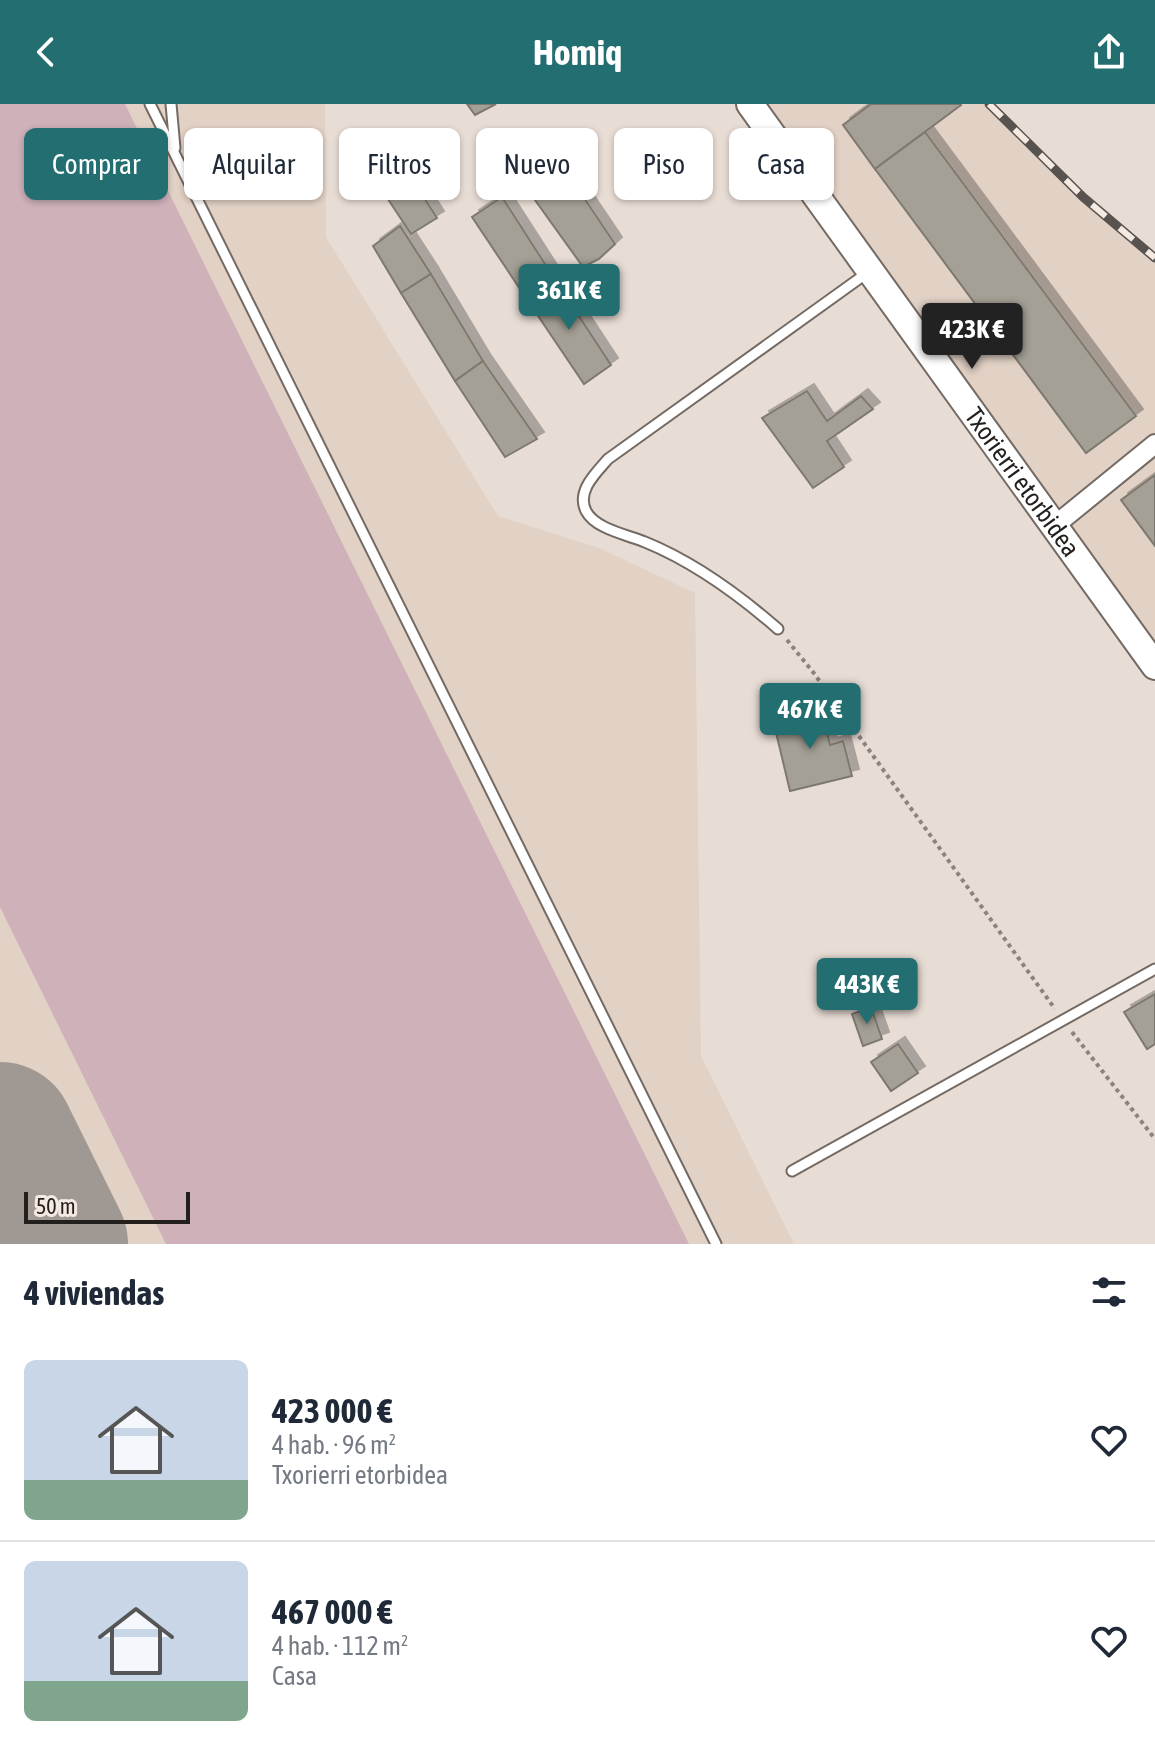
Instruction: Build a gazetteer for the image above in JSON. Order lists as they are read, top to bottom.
{
  "streets": {
    "street": ["Txorierri etorbidea"]
  },
  "scale_bar": "50 m",
  "page": {
    "header": "Homiq",
    "chip": [
      "Comprar",
      "Alquilar",
      "Filtros",
      "Nuevo",
      "Piso",
      "Casa"
    ],
    "price": [
      "361K €",
      "423K €",
      "467K €",
      "443K €"
    ],
    "scale": "50 m",
    "heading": "4 viviendas",
    "list": [
      {
        "name": "423 000 €",
        "note": "4 hab. · 96 m² · Txorierri etorbidea"
      },
      {
        "name": "467 000 €",
        "note": "4 hab. · 112 m² · Casa"
      }
    ]
  }
}
